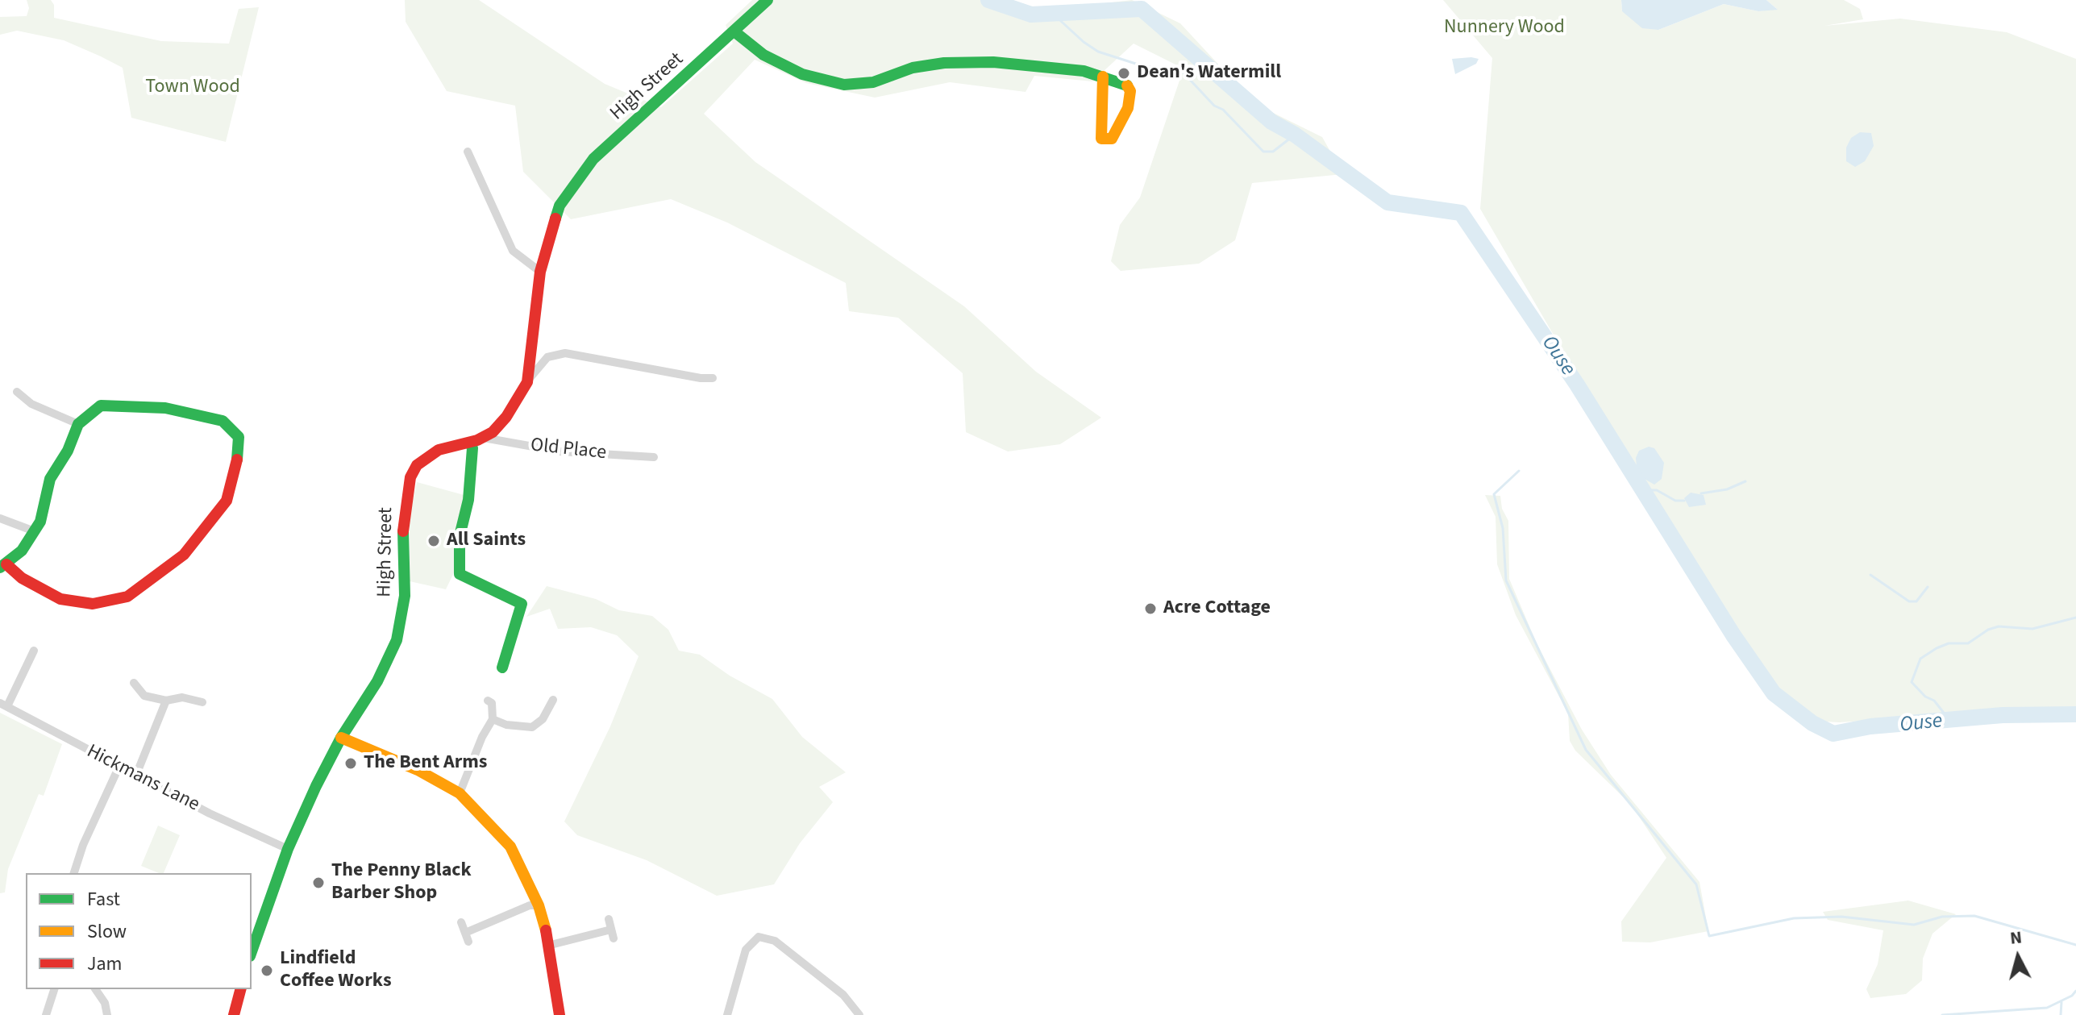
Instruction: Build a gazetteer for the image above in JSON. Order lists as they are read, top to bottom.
{
  "streets": {
    "street": ["High Street", "Old Place", "Hickmans Lane"]
  },
  "crossings": [
    ["High Street", "Old Place"],
    ["High Street", "Hickmans Lane"]
  ],
  "water": ["Ouse"],
  "parks": ["Nunnery Wood", "Town Wood"],
  "places": [
    "Dean's Watermill",
    "All Saints",
    "Acre Cottage",
    "The Bent Arms",
    "The Penny Black Barber Shop",
    "Lindfield Coffee Works"
  ],
  "legend": ["Fast", "Slow", "Jam"],
  "north": "top"
}
